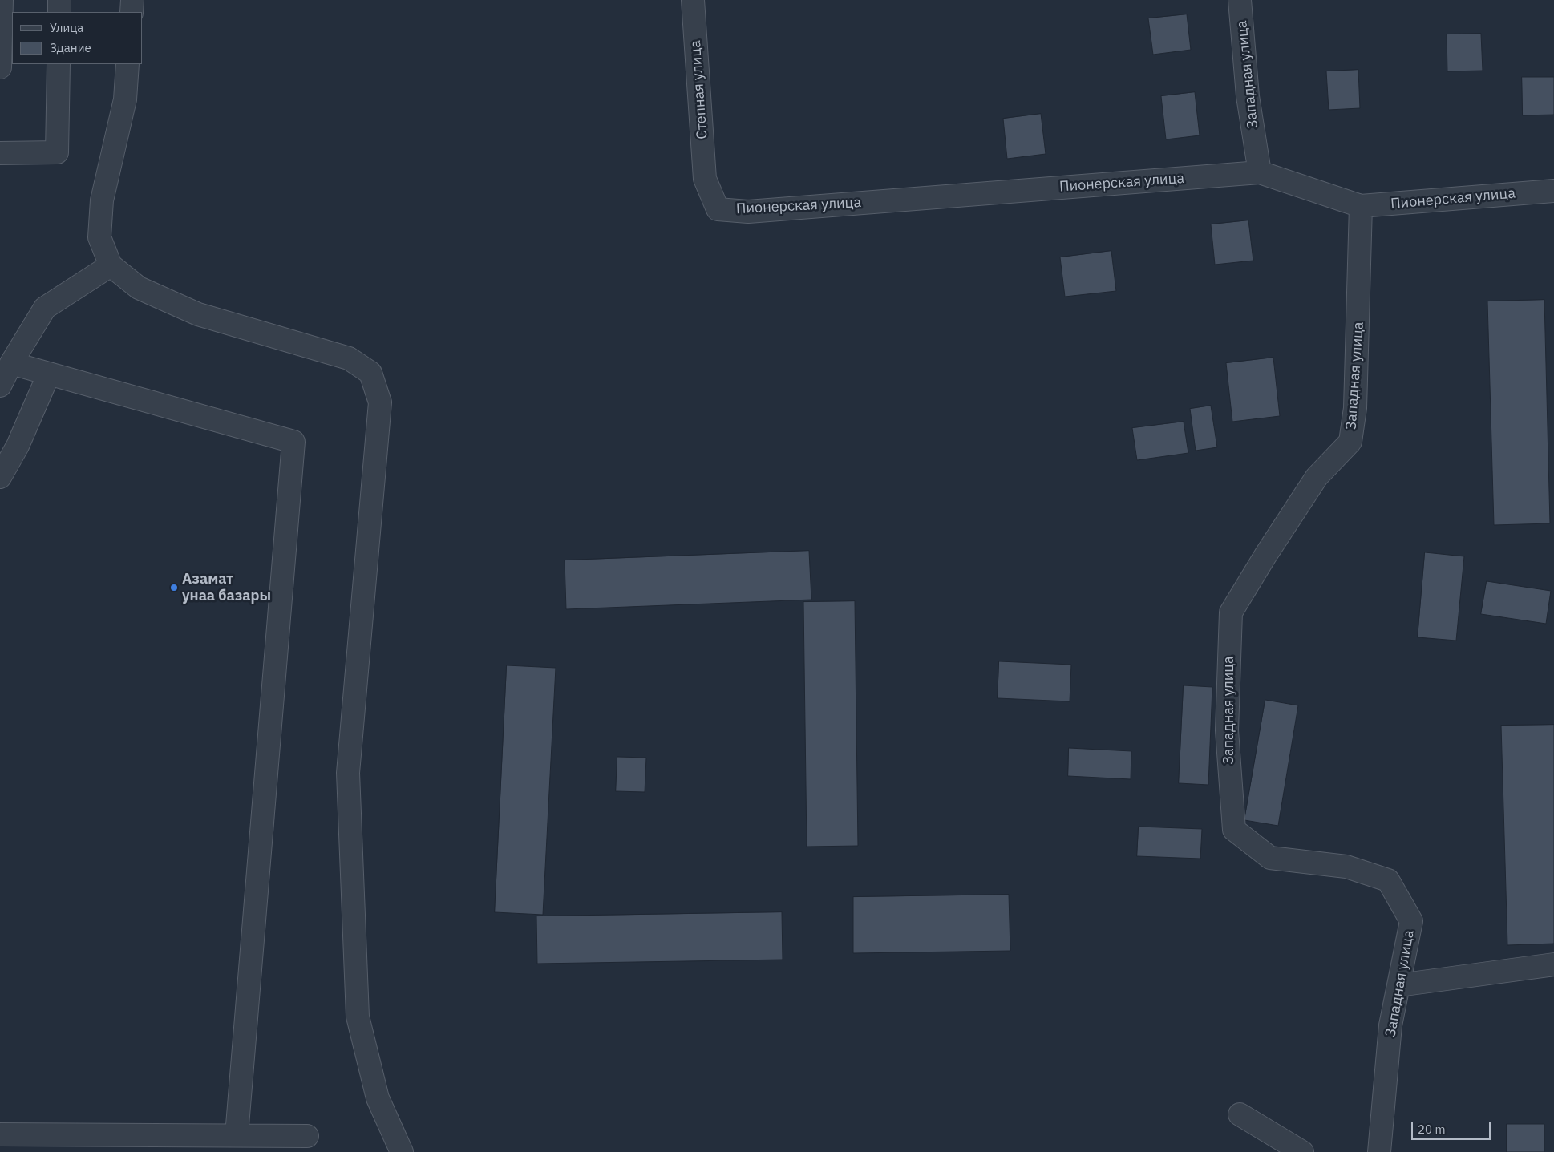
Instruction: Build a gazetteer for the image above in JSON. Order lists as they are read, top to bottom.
{
  "streets": {
    "street": ["Западная улица", "Степная улица", "Пионерская улица"]
  },
  "crossings": [
    ["Западная улица", "Пионерская улица"],
    ["Степная улица", "Пионерская улица"]
  ],
  "places": ["Азамат унаа базары"],
  "legend": ["Улица", "Здание"],
  "scale_bar": "20 m"
}
